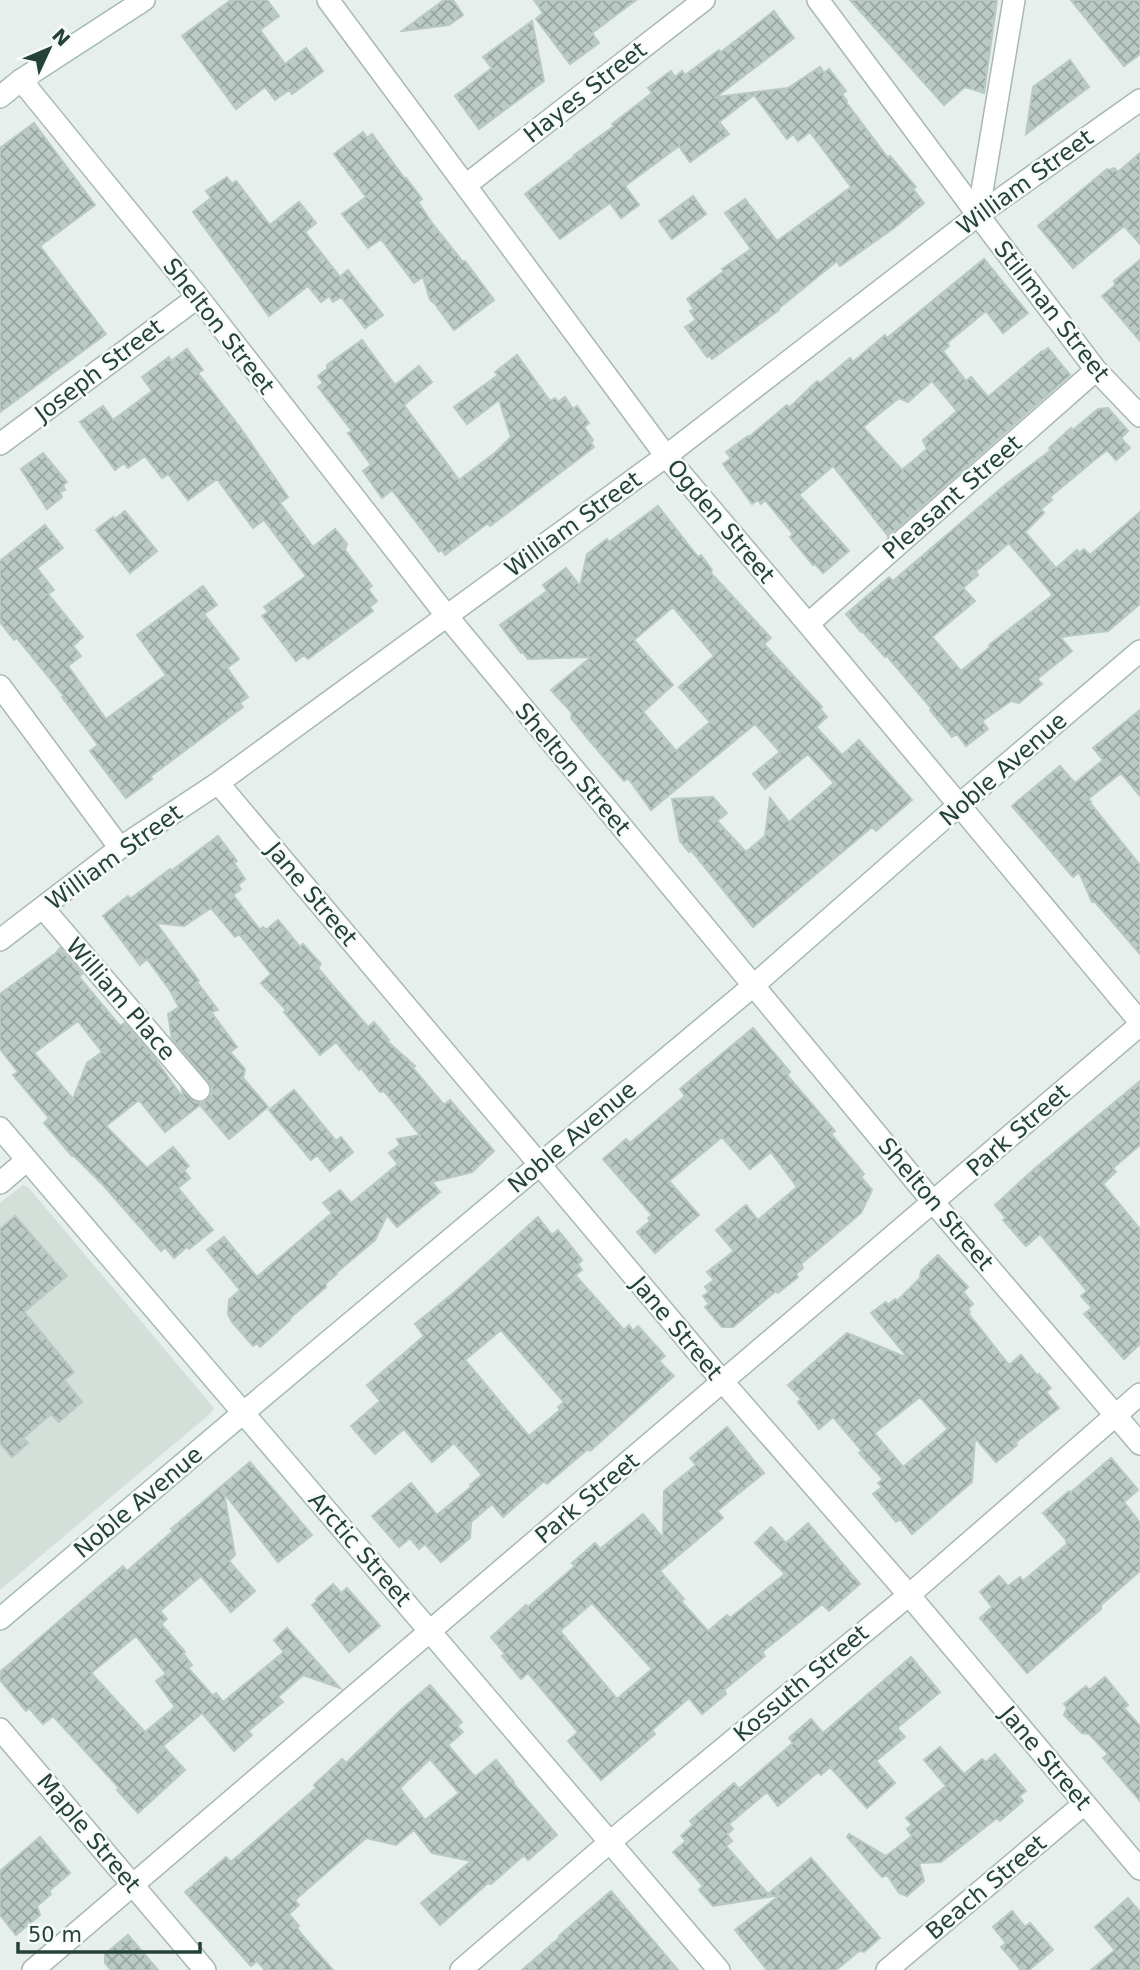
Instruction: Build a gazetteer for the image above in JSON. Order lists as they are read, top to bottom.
{
  "streets": {
    "street": [
      "Hayes Street",
      "William Street",
      "Stillman Street",
      "Shelton Street",
      "Joseph Street",
      "Pleasant Street",
      "Ogden Street",
      "Noble Avenue",
      "Jane Street",
      "William Place",
      "Park Street",
      "Arctic Street",
      "Kossuth Street",
      "Maple Street",
      "Beach Street"
    ]
  },
  "crossings": [
    ["Hayes Street", "Ogden Street"],
    ["William Street", "Stillman Street"],
    ["William Street", "Shelton Street"],
    ["William Street", "Ogden Street"],
    ["William Street", "Jane Street"],
    ["William Street", "William Place"],
    ["Stillman Street", "Pleasant Street"],
    ["Shelton Street", "Joseph Street"],
    ["Shelton Street", "Noble Avenue"],
    ["Shelton Street", "Park Street"],
    ["Shelton Street", "Kossuth Street"],
    ["Pleasant Street", "Ogden Street"],
    ["Ogden Street", "Noble Avenue"],
    ["Ogden Street", "Park Street"],
    ["Noble Avenue", "Jane Street"],
    ["Noble Avenue", "Arctic Street"],
    ["Jane Street", "Park Street"],
    ["Jane Street", "Kossuth Street"],
    ["Jane Street", "Beach Street"],
    ["Park Street", "Arctic Street"],
    ["Park Street", "Maple Street"],
    ["Arctic Street", "Kossuth Street"]
  ],
  "scale_bar": "50 m",
  "north": "top right"
}
